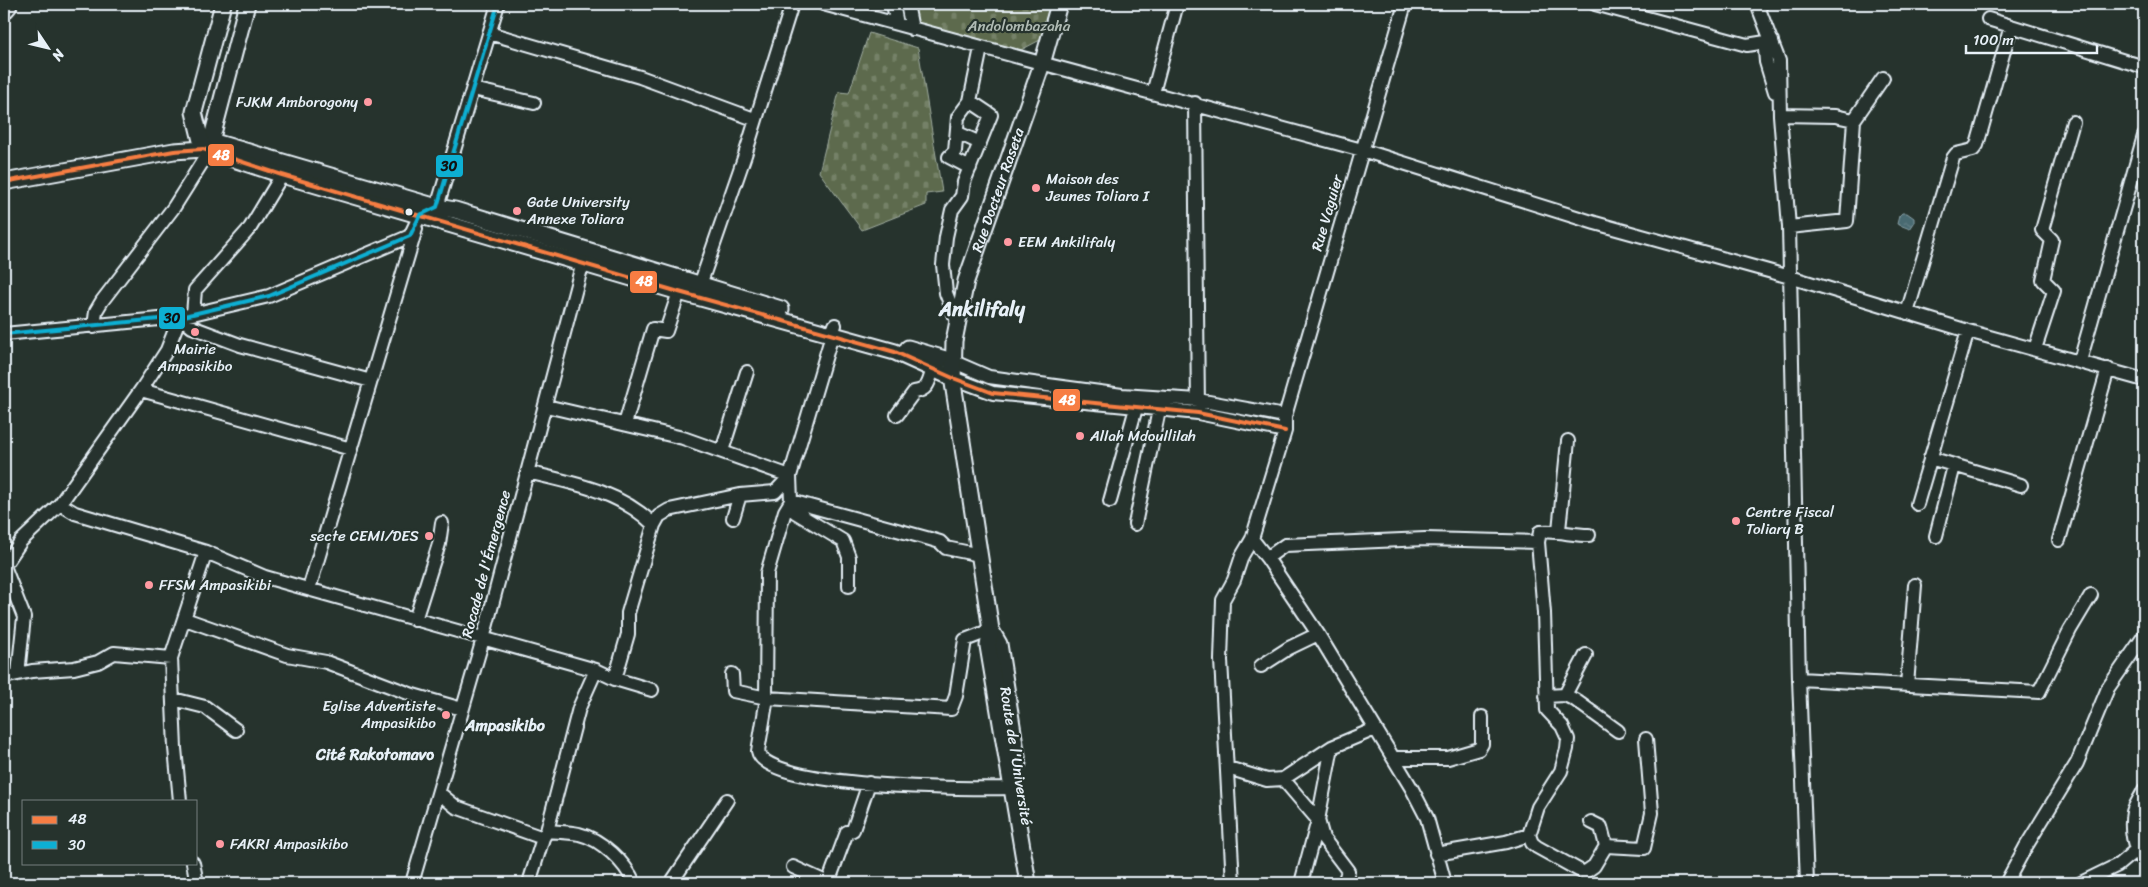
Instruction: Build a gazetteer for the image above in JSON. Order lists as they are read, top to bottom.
{
  "streets": {
    "main road": ["Rue Docteur Raseta", "Route de l'Université"],
    "street": ["Rue Vaguier", "Rocade de l'Émergence"]
  },
  "crossings": [
    ["Rue Docteur Raseta", "Route de l'Université"]
  ],
  "districts": ["Ankilifaly", "Ampasikibo", "Cité Rakotomavo"],
  "parks": ["Andolombazaha"],
  "places": [
    "FJKM Amborogony",
    "Maison des Jeunes Toliara I",
    "Gate University Annexe Toliara",
    "EEM Ankilifaly",
    "Mairie Ampasikibo",
    "Allah Mdoullilah",
    "Centre Fiscal Toliary B",
    "secte CEMI/DES",
    "FFSM Ampasikibi",
    "Eglise Adventiste Ampasikibo",
    "FAKRI Ampasikibo"
  ],
  "lines": ["transit line 30", "transit line 48"],
  "legend": ["48", "30"],
  "scale_bar": "100 m",
  "north": "bottom right"
}
